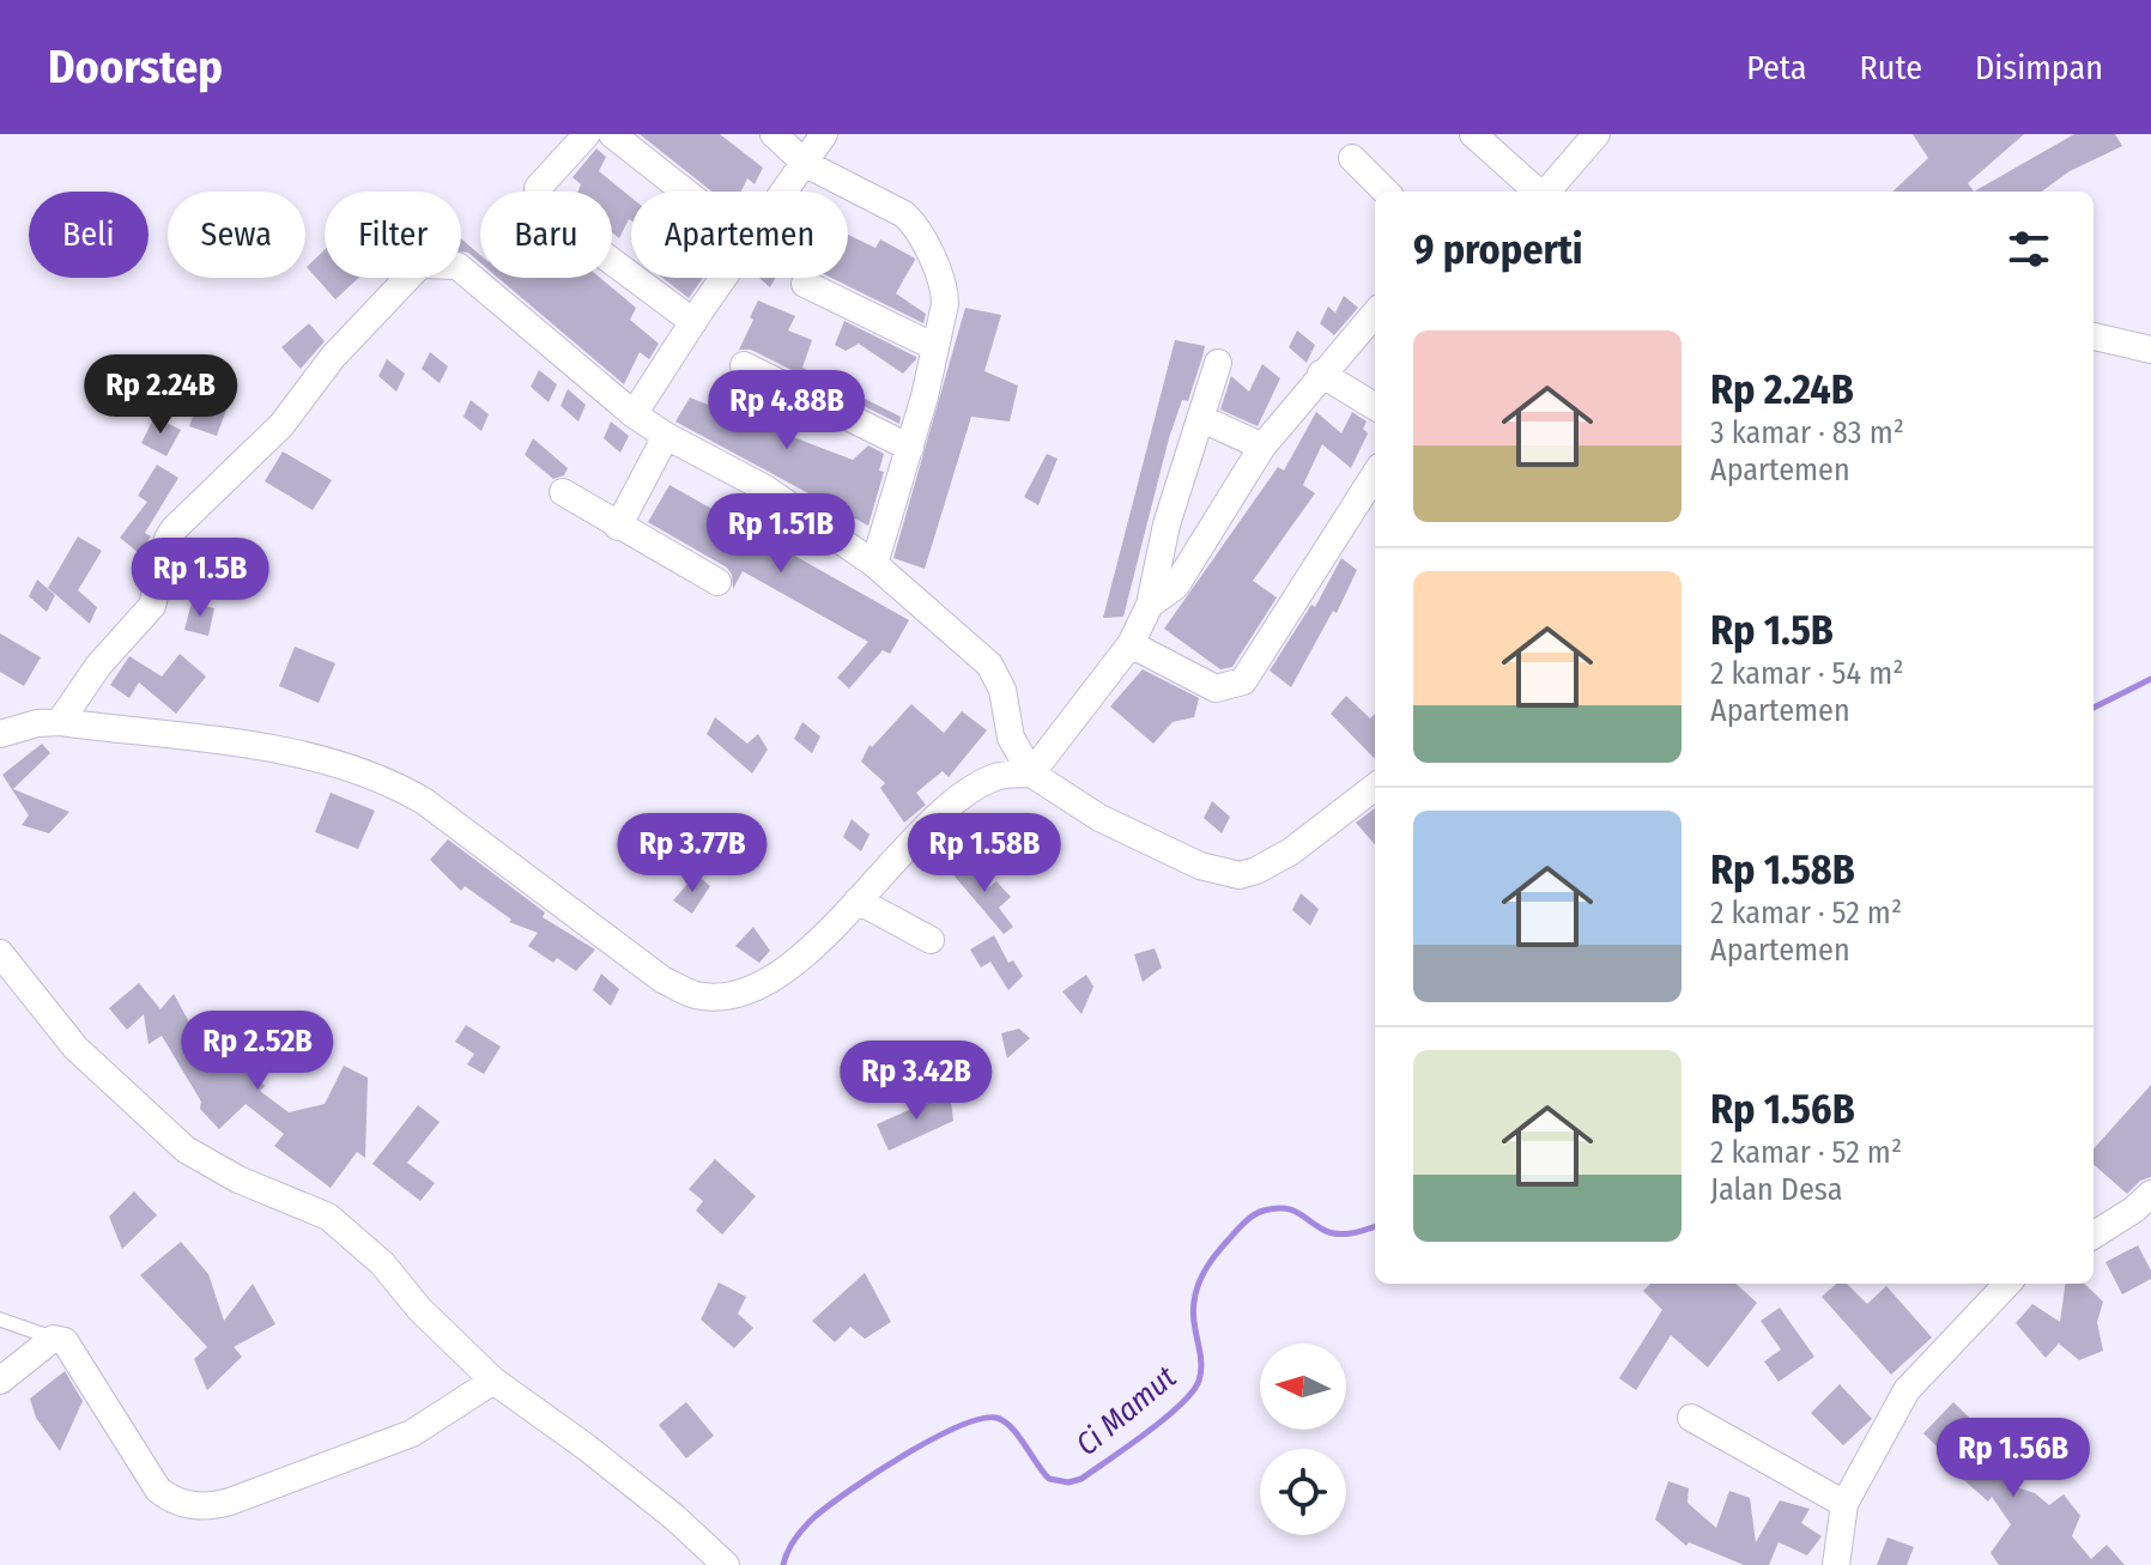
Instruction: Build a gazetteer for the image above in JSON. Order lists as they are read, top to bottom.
{
  "water": ["Ci Mamut"],
  "north": "left",
  "page": {
    "header": "Doorstep",
    "nav": ["Peta", "Rute", "Disimpan"],
    "chip": [
      "Beli",
      "Sewa",
      "Filter",
      "Baru",
      "Apartemen"
    ],
    "heading": "9 properti",
    "list": [
      {
        "name": "Rp 2.24B",
        "note": "3 kamar · 83 m² · Apartemen"
      },
      {
        "name": "Rp 1.5B",
        "note": "2 kamar · 54 m² · Apartemen"
      },
      {
        "name": "Rp 1.58B",
        "note": "2 kamar · 52 m² · Apartemen"
      },
      {
        "name": "Rp 1.56B",
        "note": "2 kamar · 52 m² · Jalan Desa"
      }
    ],
    "price": [
      "Rp 2.24B",
      "Rp 4.88B",
      "Rp 1.51B",
      "Rp 1.5B",
      "Rp 3.77B",
      "Rp 1.58B",
      "Rp 2.52B",
      "Rp 3.42B",
      "Rp 1.56B"
    ]
  }
}
